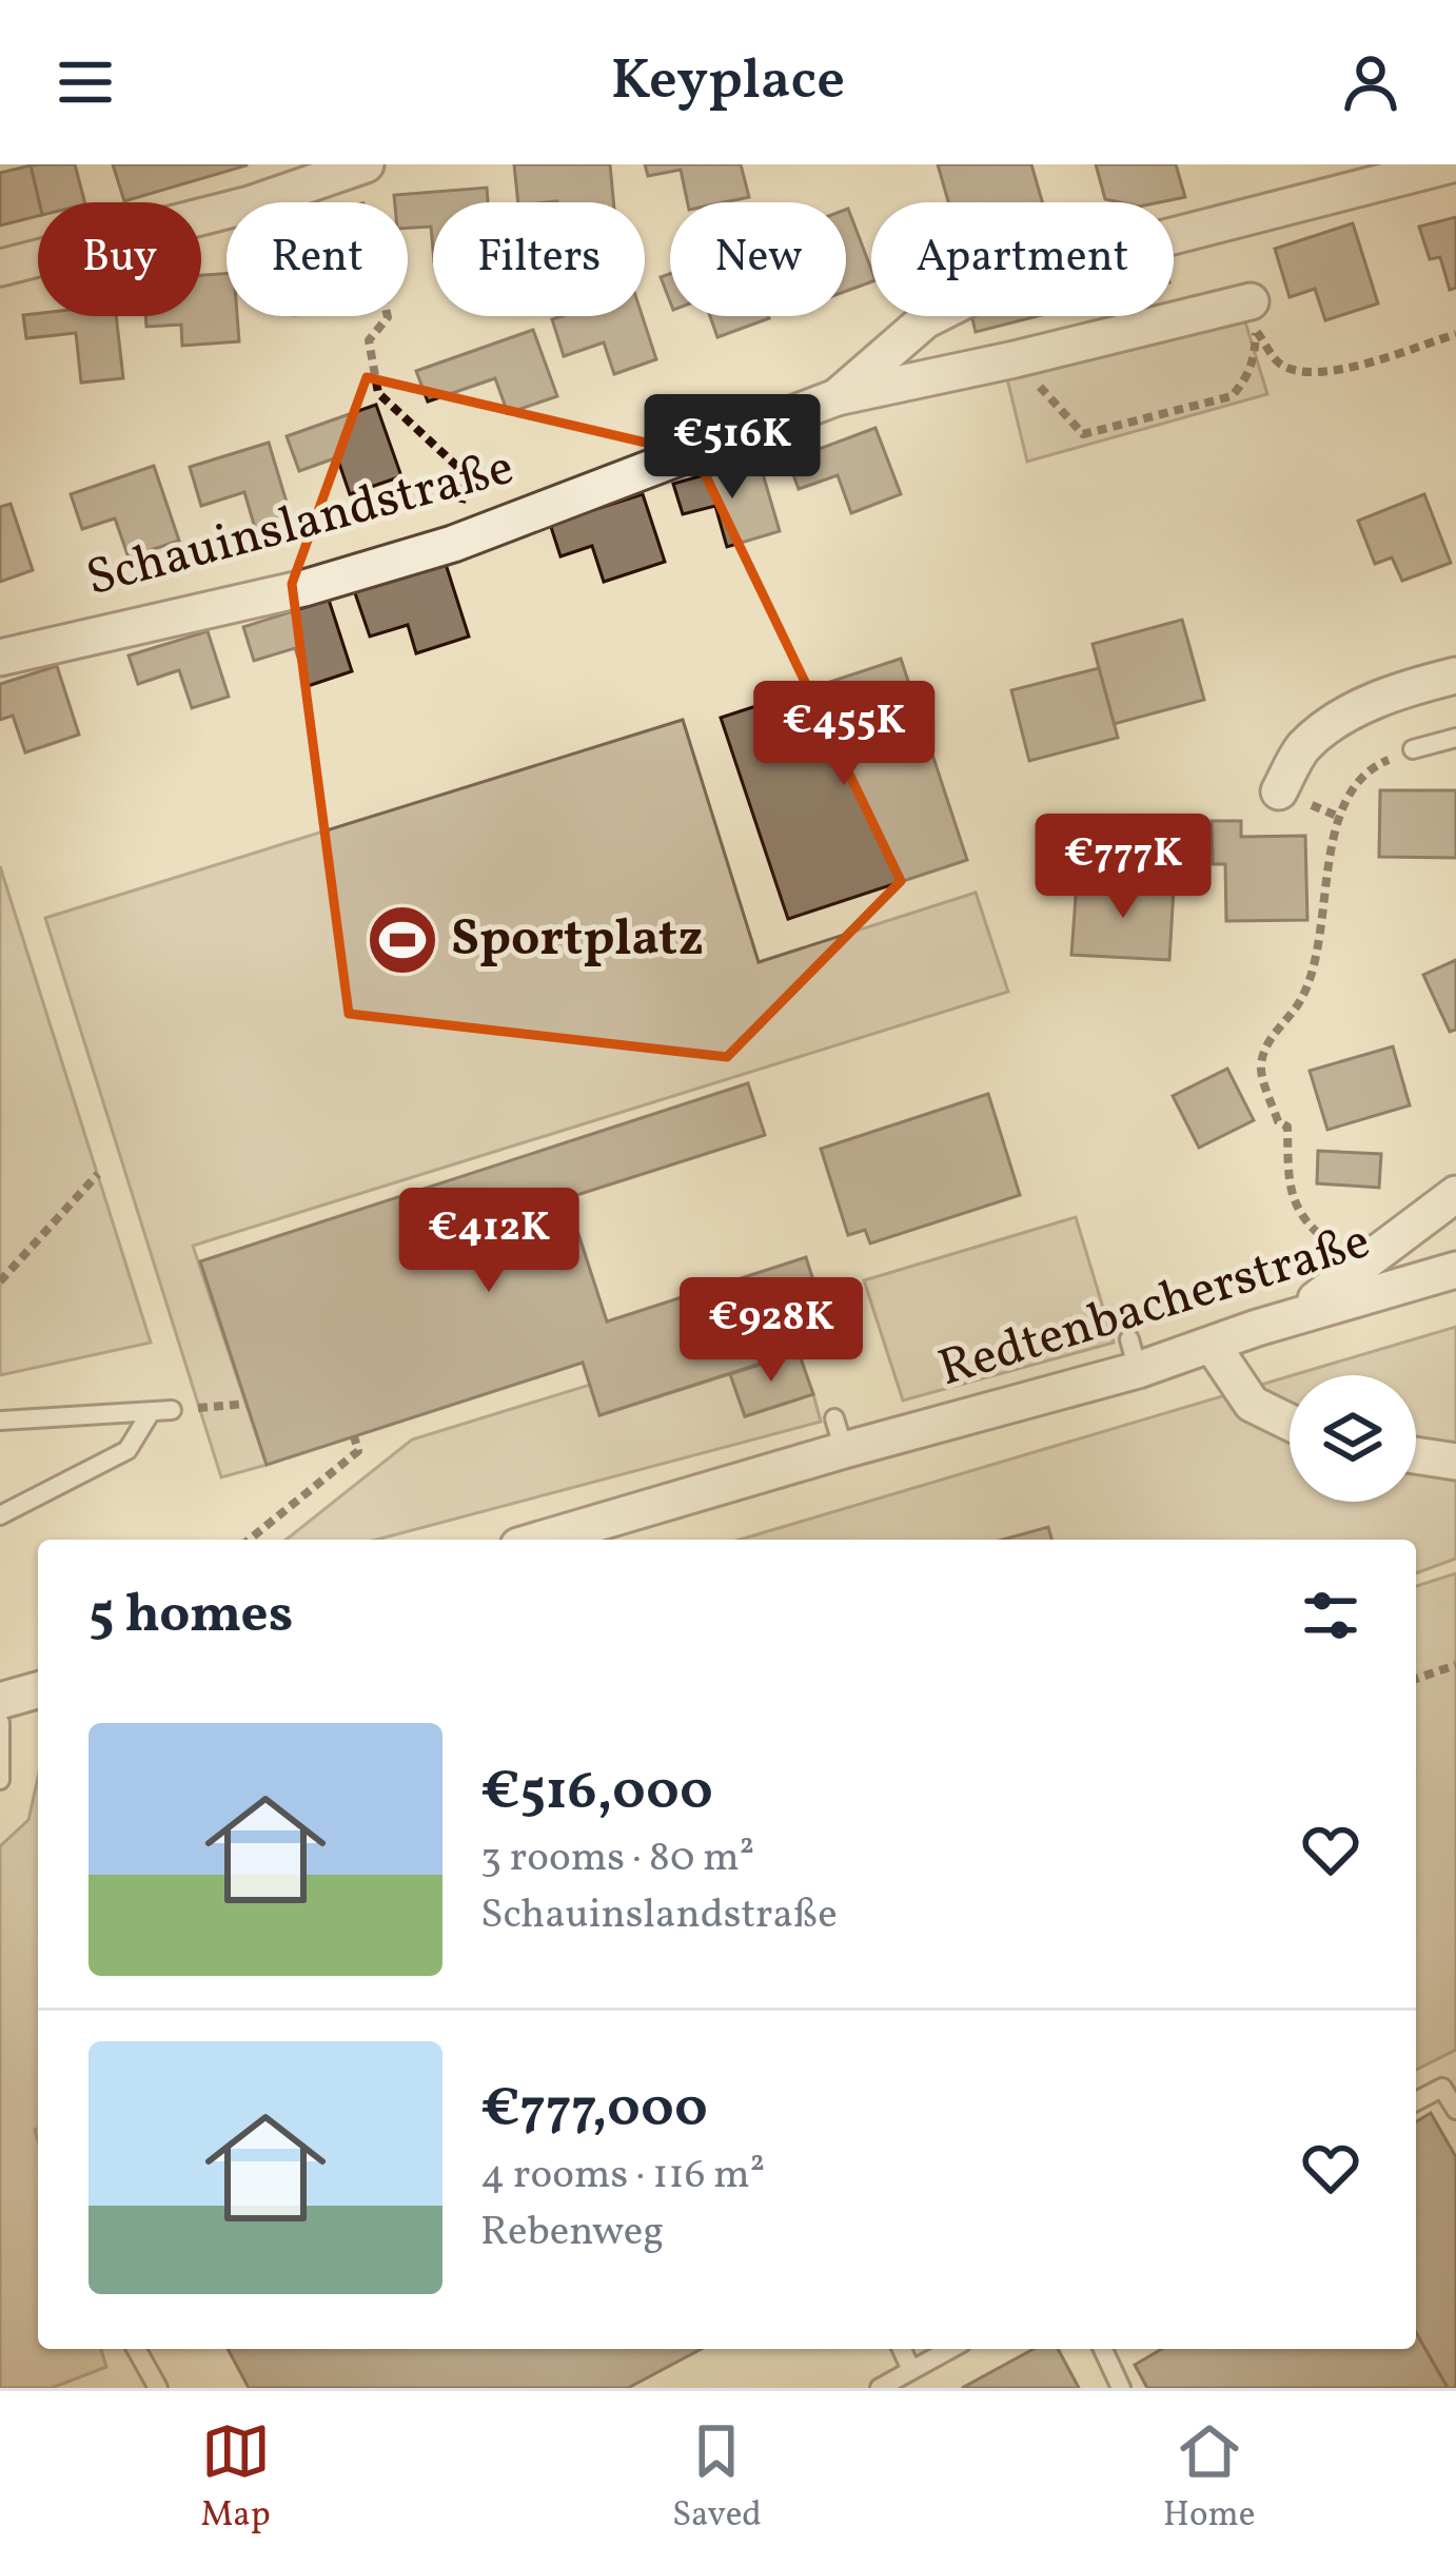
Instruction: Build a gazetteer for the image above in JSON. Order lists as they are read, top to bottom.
{
  "streets": {
    "street": ["Schauinslandstraße", "Redtenbacherstraße"]
  },
  "places": {
    "sports": ["Sportplatz"]
  },
  "page": {
    "header": "Keyplace",
    "chip": [
      "Buy",
      "Rent",
      "Filters",
      "New",
      "Apartment"
    ],
    "price": [
      "€516K",
      "€455K",
      "€777K",
      "€412K",
      "€928K"
    ],
    "heading": "5 homes",
    "list": [
      {
        "name": "€516,000",
        "note": "3 rooms · 80 m² · Schauinslandstraße"
      },
      {
        "name": "€777,000",
        "note": "4 rooms · 116 m² · Rebenweg"
      }
    ],
    "tabs": ["Map", "Saved", "Home"]
  }
}
